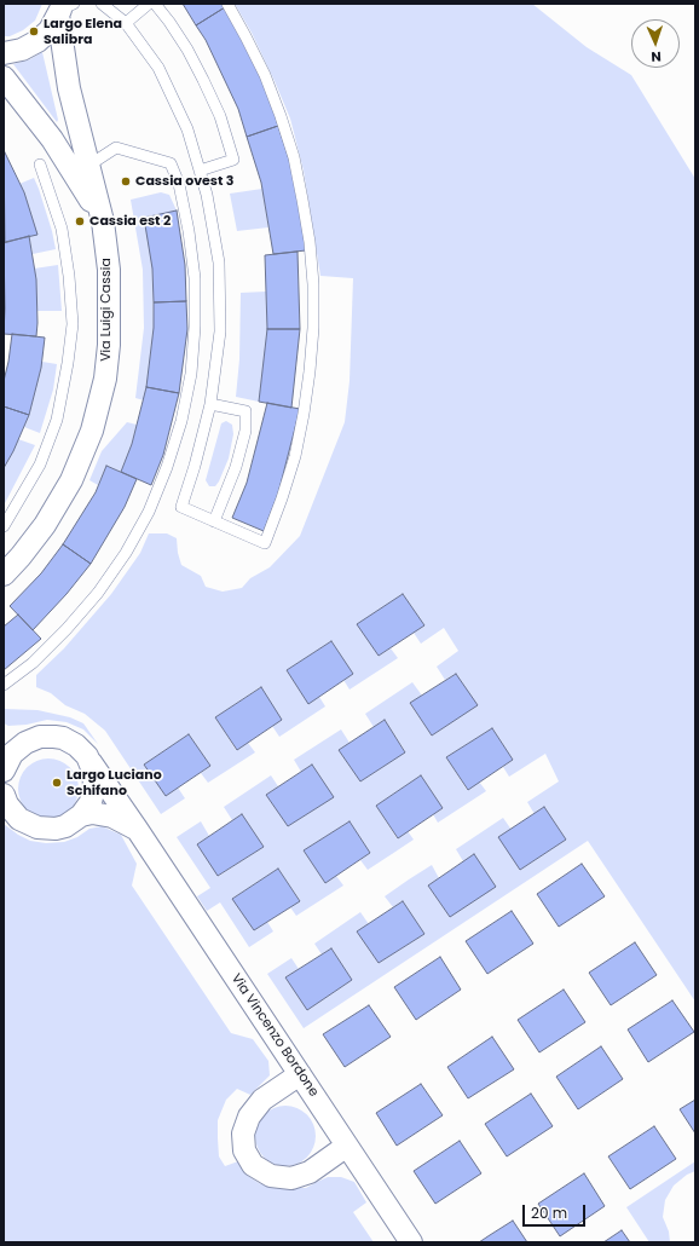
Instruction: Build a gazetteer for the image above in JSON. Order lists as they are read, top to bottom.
{
  "streets": {
    "street": ["Via Luigi Cassia", "Via Vincenzo Bordone"]
  },
  "places": [
    "Largo Elena Salibra",
    "Cassia ovest 3",
    "Cassia est 2",
    "Largo Luciano Schifano"
  ],
  "scale_bar": "20 m",
  "north": "bottom"
}
